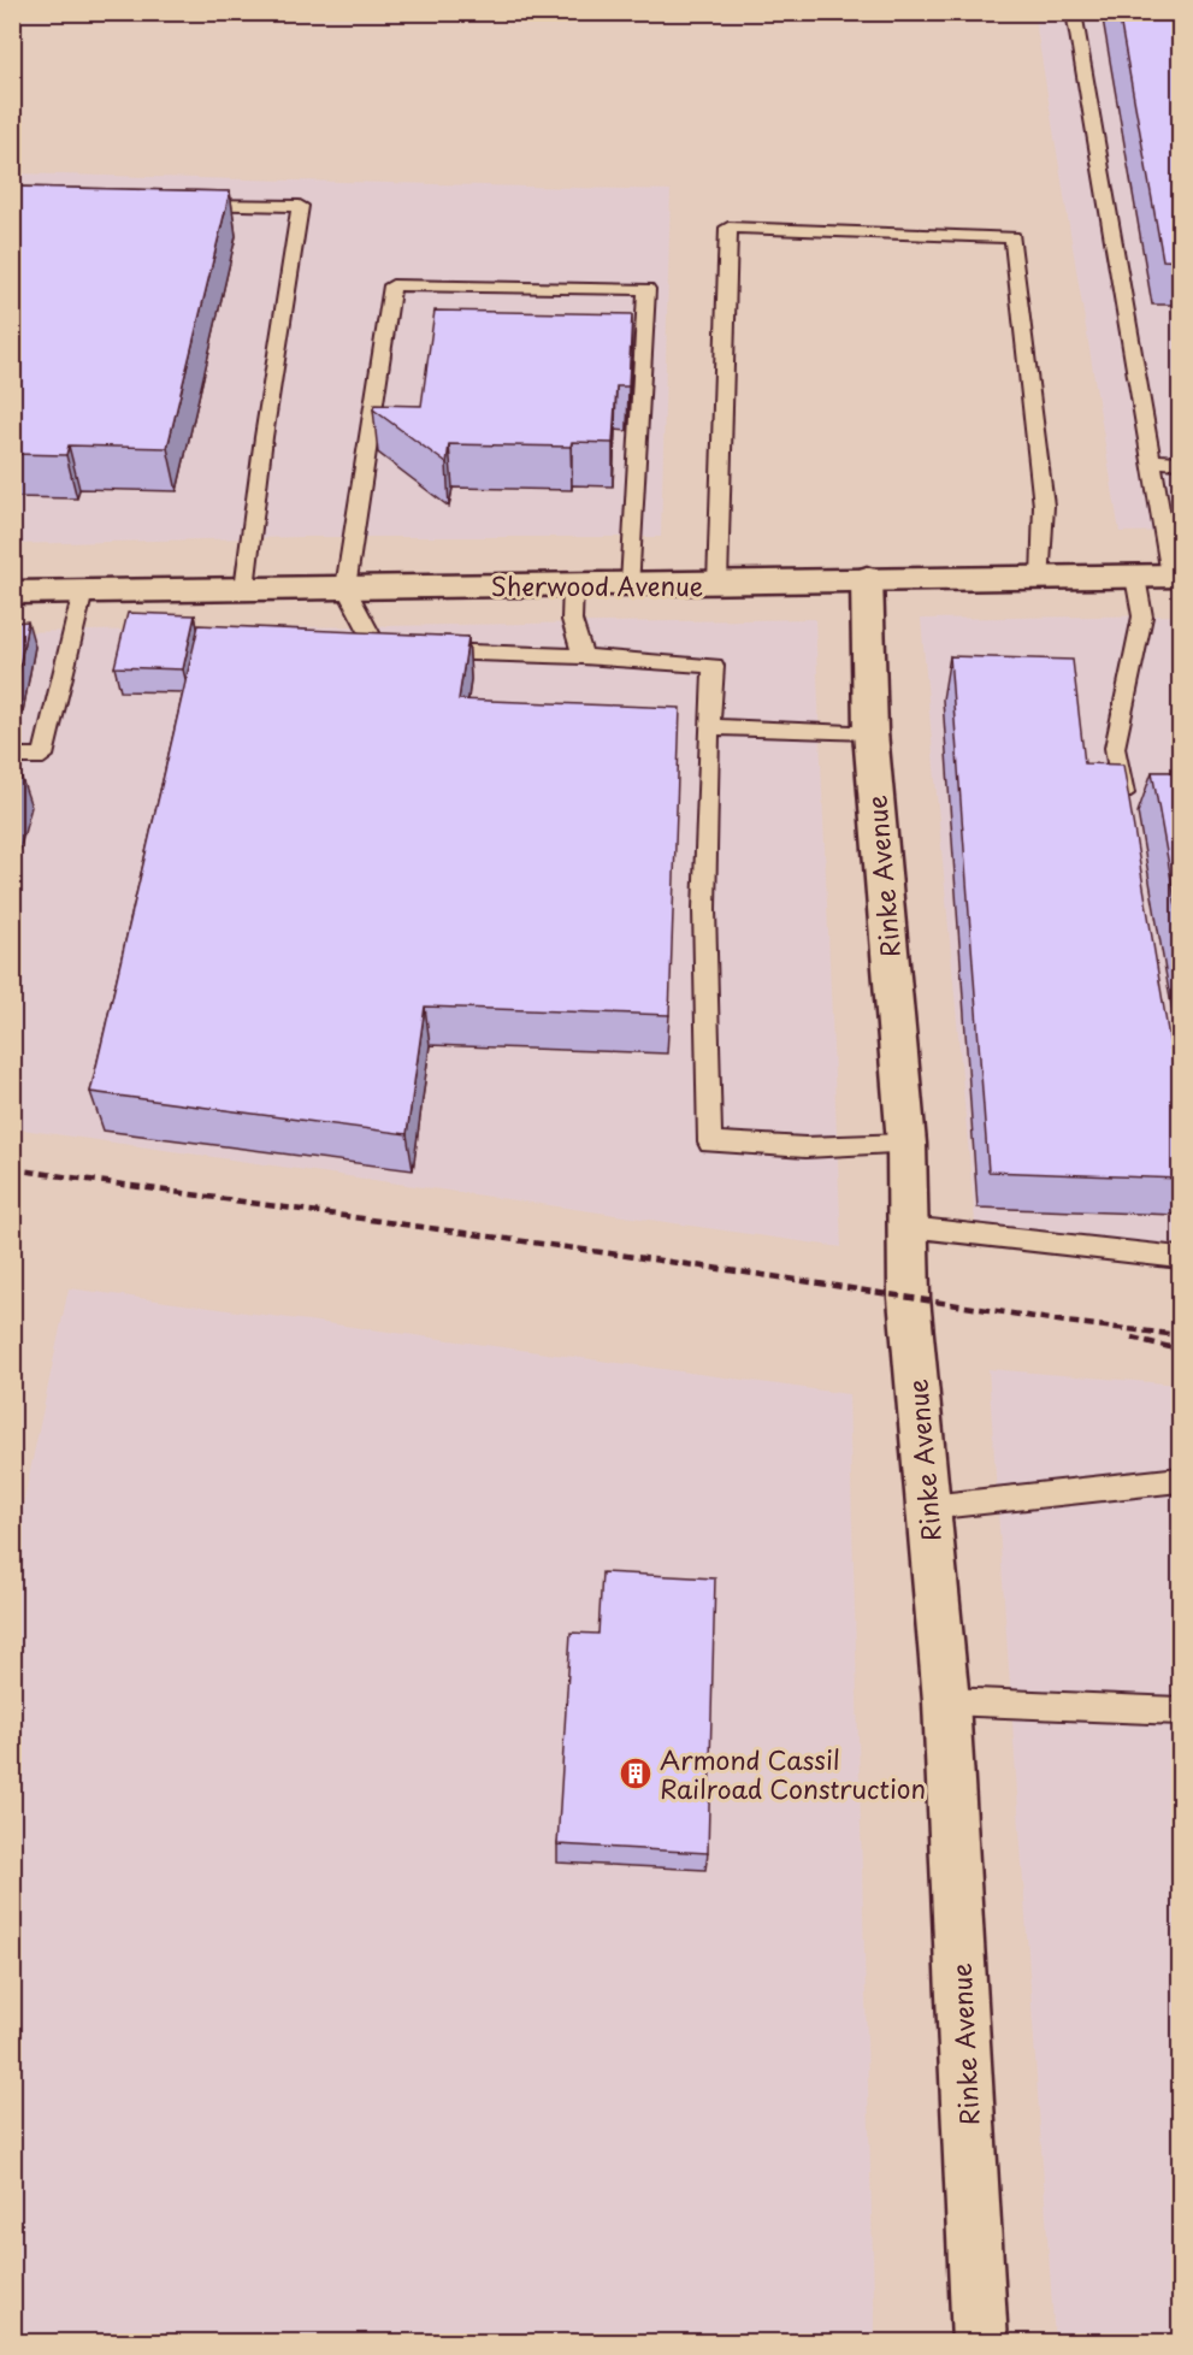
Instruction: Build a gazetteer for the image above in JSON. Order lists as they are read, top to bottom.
{
  "streets": {
    "street": ["Sherwood Avenue", "Rinke Avenue"]
  },
  "crossings": [
    ["Sherwood Avenue", "Rinke Avenue"]
  ],
  "places": {
    "building": ["Armond Cassil Railroad Construction"]
  }
}
